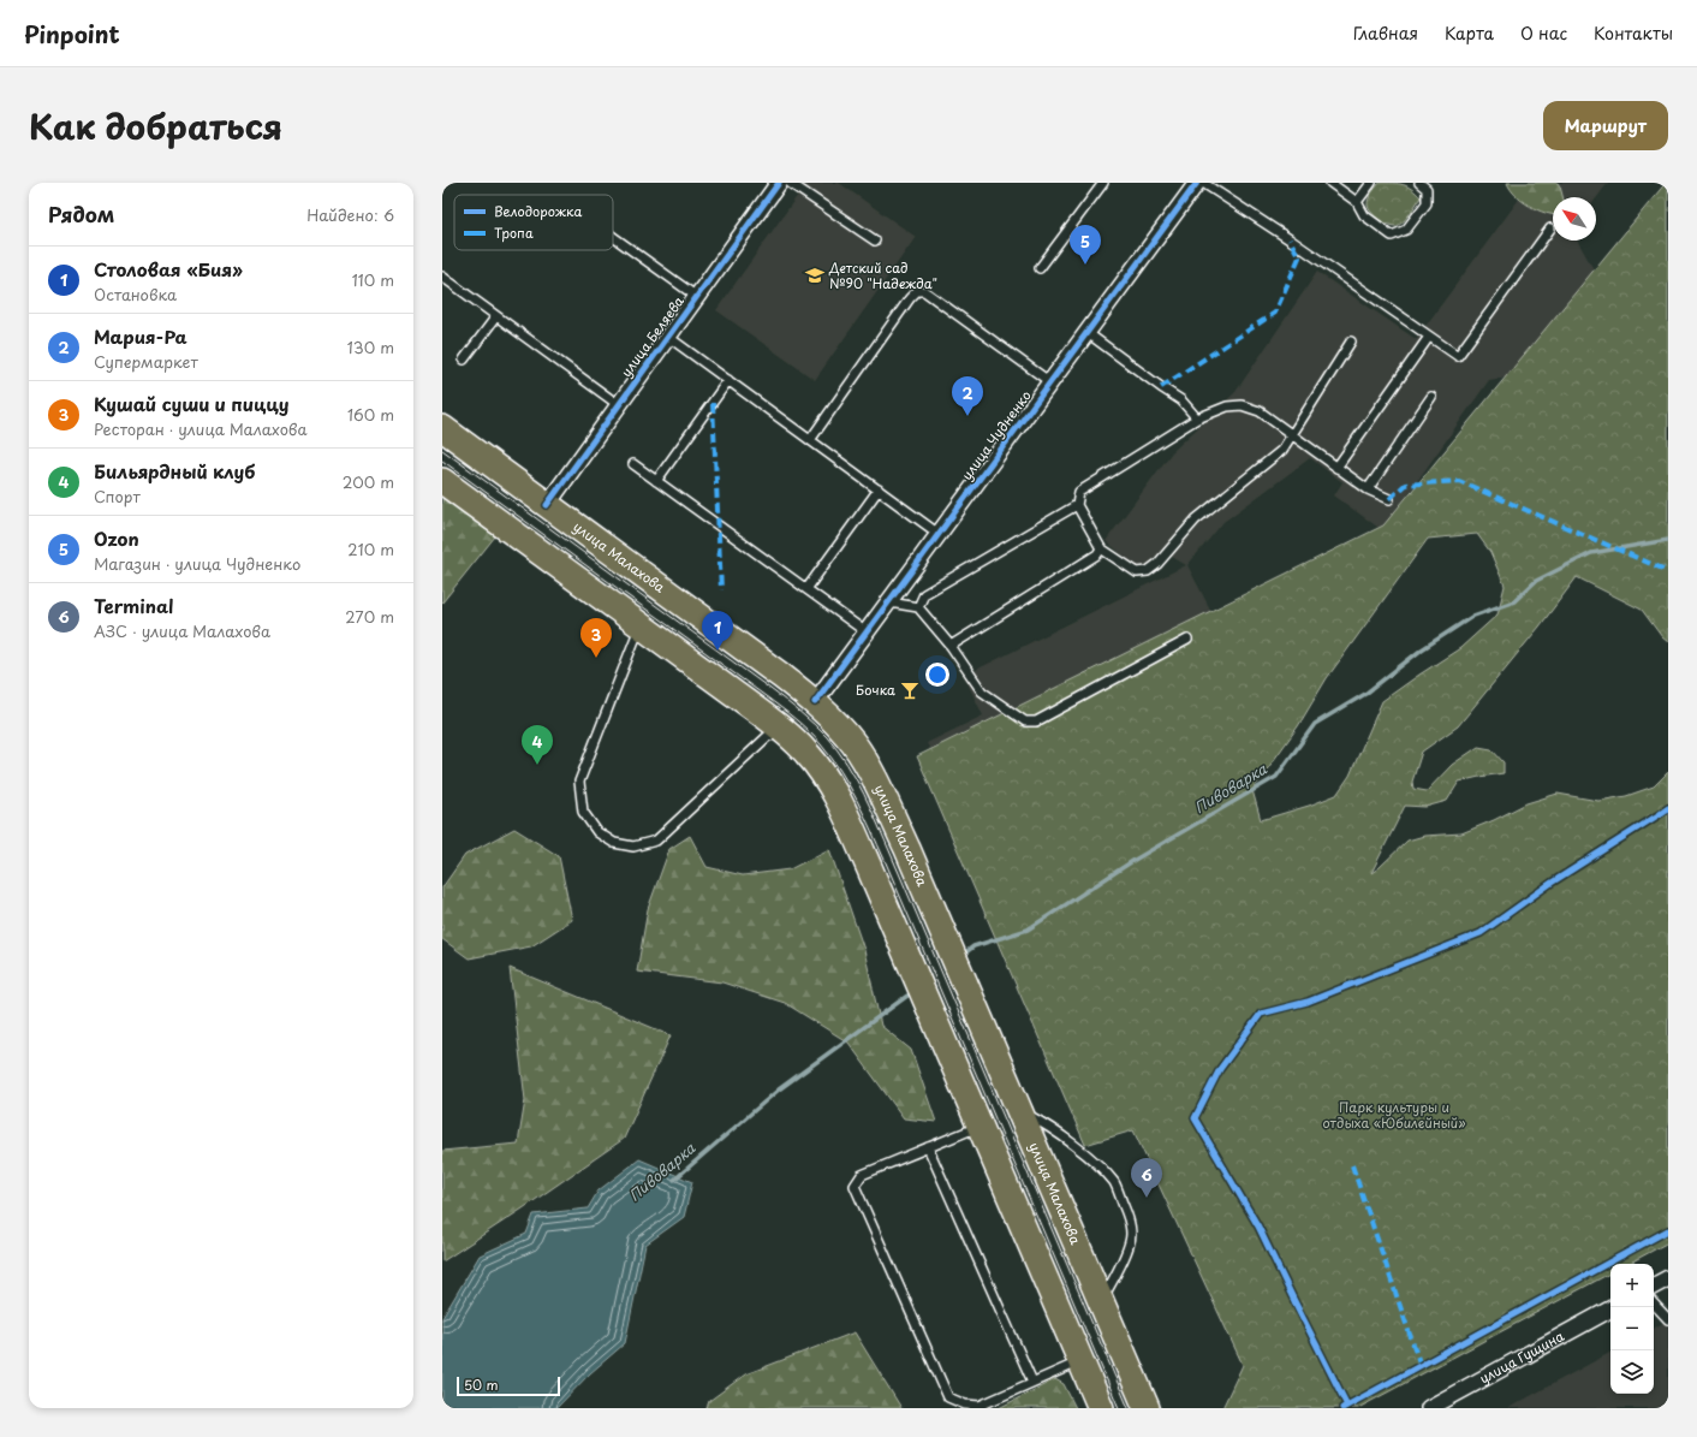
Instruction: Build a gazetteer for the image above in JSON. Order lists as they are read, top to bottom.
{
  "streets": {
    "main road": ["улица Малахова"],
    "street": ["улица Беляева", "улица Чудненко", "улица Гущина"]
  },
  "crossings": [
    ["улица Беляева", "улица Малахова"],
    ["улица Чудненко", "улица Малахова"]
  ],
  "water": ["Пивоварка"],
  "parks": ["Парк культуры и отдыха «Юбилейный»"],
  "places": {
    "school or university": ["Детский сад №90 \"Надежда\""],
    "bar": ["Бочка"]
  },
  "legend": ["Велодорожка", "Тропа"],
  "scale_bar": "50 m",
  "north": "top left",
  "page": {
    "header": "Pinpoint",
    "nav": [
      "Главная",
      "Карта",
      "О нас",
      "Контакты"
    ],
    "title": "Как добраться",
    "buttons": "Маршрут",
    "heading": ["Рядом", "Найдено: 6"],
    "pins": [
      "5",
      "2",
      "1",
      "3",
      "4",
      "6"
    ],
    "list": [
      {
        "mark": "1",
        "name": "Столовая «Бия»",
        "note": "Остановка",
        "value": "110 m"
      },
      {
        "mark": "2",
        "name": "Мария-Ра",
        "note": "Супермаркет",
        "value": "130 m"
      },
      {
        "mark": "3",
        "name": "Кушай суши и пиццу",
        "note": "Ресторан · улица Малахова",
        "value": "160 m"
      },
      {
        "mark": "4",
        "name": "Бильярдный клуб",
        "note": "Спорт",
        "value": "200 m"
      },
      {
        "mark": "5",
        "name": "Ozon",
        "note": "Магазин · улица Чудненко",
        "value": "210 m"
      },
      {
        "mark": "6",
        "name": "Terminal",
        "note": "АЗС · улица Малахова",
        "value": "270 m"
      }
    ],
    "map_buttons": ["+", "−"],
    "scale": "50 m"
  }
}
